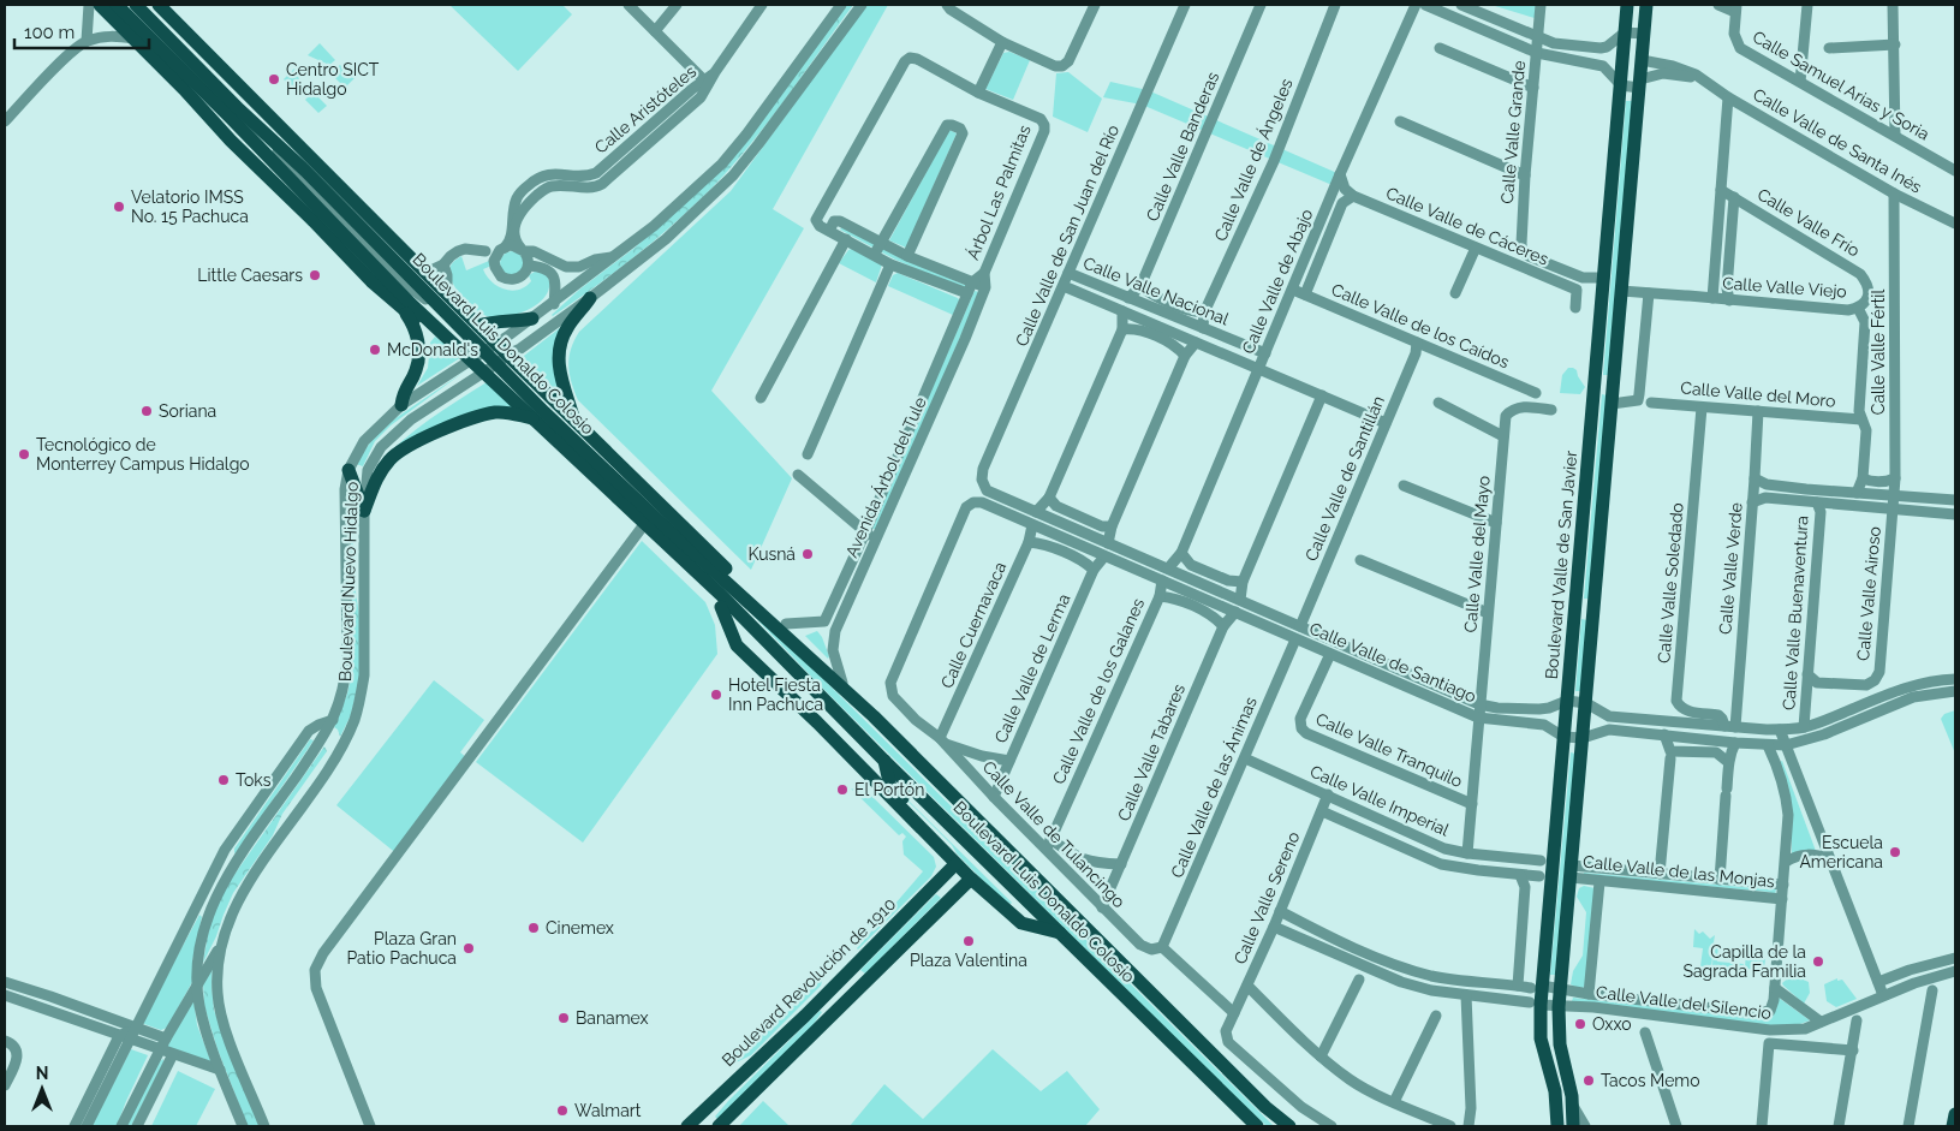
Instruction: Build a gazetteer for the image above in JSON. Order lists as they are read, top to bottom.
{
  "streets": {
    "main road": ["Boulevard Luis Donaldo Colosio", "Boulevard Valle de San Javier", "Boulevard Revolución de 1910"],
    "street": [
      "Calle Samuel Arias y Soria",
      "Calle Aristóteles",
      "Calle Valle Grande",
      "Calle Valle de Santa Inés",
      "Calle Valle Banderas",
      "Calle Valle de Ángeles",
      "Árbol Las Palmitas",
      "Calle Valle Frío",
      "Calle Valle de Cáceres",
      "Calle Valle de San Juan del Río",
      "Calle Valle de Abajo",
      "Calle Valle Viejo",
      "Calle Valle Nacional",
      "Calle Valle de los Caídos",
      "Calle Valle Fértil",
      "Calle Valle del Moro",
      "Avenida Árbol del Tule",
      "Calle Valle de Santillán",
      "Calle Valle del Mayo",
      "Calle Valle Verde",
      "Boulevard Nuevo Hidalgo",
      "Calle Valle Soledado",
      "Calle Valle Airoso",
      "Calle Valle Buenaventura",
      "Calle Cuernavaca",
      "Calle Valle de Santiago",
      "Calle Valle de Lerma",
      "Calle Valle de los Galanes",
      "Calle Valle Tranquilo",
      "Calle Valle Tabares",
      "Calle Valle de las Ánimas",
      "Calle Valle Imperial",
      "Calle Valle de Tulancingo",
      "Calle Valle de las Monjas",
      "Calle Valle Sereno",
      "Calle Valle del Silencio"
    ]
  },
  "crossings": [
    ["Calle Valle Grande", "Calle Valle de Cáceres"],
    ["Calle Valle de Santa Inés", "Calle Valle Fértil"],
    ["Calle Valle de Santa Inés", "Boulevard Valle de San Javier"],
    ["Calle Valle Banderas", "Calle Valle Nacional"],
    ["Calle Valle de Ángeles", "Calle Valle Nacional"],
    ["Árbol Las Palmitas", "Avenida Árbol del Tule"],
    ["Calle Valle Frío", "Calle Valle Viejo"],
    ["Calle Valle de Cáceres", "Calle Valle de Abajo"],
    ["Calle Valle de Cáceres", "Boulevard Valle de San Javier"],
    ["Calle Valle de San Juan del Río", "Calle Valle Nacional"],
    ["Calle Valle de San Juan del Río", "Calle Valle de Santiago"],
    ["Calle Valle de Abajo", "Calle Valle Nacional"],
    ["Calle Valle de Abajo", "Calle Valle de los Caídos"],
    ["Calle Valle de Abajo", "Calle Valle de Santiago"],
    ["Calle Valle Nacional", "Calle Valle de Santillán"],
    ["Calle Valle de los Caídos", "Calle Valle de Santillán"],
    ["Boulevard Luis Donaldo Colosio", "Avenida Árbol del Tule"],
    ["Boulevard Luis Donaldo Colosio", "Boulevard Nuevo Hidalgo"],
    ["Calle Valle Fértil", "Calle Valle Airoso"],
    ["Calle Valle del Moro", "Calle Valle Verde"],
    ["Calle Valle del Moro", "Calle Valle Soledado"],
    ["Calle Valle de Santillán", "Calle Valle de Santiago"],
    ["Calle Valle del Mayo", "Calle Valle de Santiago"],
    ["Calle Valle del Mayo", "Calle Valle Tranquilo"],
    ["Calle Valle del Mayo", "Calle Valle Imperial"],
    ["Boulevard Valle de San Javier", "Calle Valle de Santiago"],
    ["Boulevard Valle de San Javier", "Calle Valle del Silencio"],
    ["Calle Valle Verde", "Calle Valle Soledado"],
    ["Calle Valle Verde", "Calle Valle de Santiago"],
    ["Calle Valle Soledado", "Calle Valle de Santiago"],
    ["Calle Valle Airoso", "Calle Valle Buenaventura"],
    ["Calle Valle Buenaventura", "Calle Valle de Santiago"],
    ["Calle Cuernavaca", "Calle Valle de Santiago"],
    ["Calle Cuernavaca", "Calle Valle de Tulancingo"],
    ["Calle Valle de Santiago", "Calle Valle de Lerma"],
    ["Calle Valle de Santiago", "Calle Valle de los Galanes"],
    ["Calle Valle de Santiago", "Calle Valle Tranquilo"],
    ["Calle Valle de Santiago", "Calle Valle Tabares"],
    ["Calle Valle de Santiago", "Calle Valle de las Ánimas"],
    ["Calle Valle de Santiago", "Calle Valle de Tulancingo"],
    ["Calle Valle de Lerma", "Calle Valle de Tulancingo"],
    ["Calle Valle de los Galanes", "Calle Valle de Tulancingo"],
    ["Calle Valle Tabares", "Calle Valle de Tulancingo"],
    ["Calle Valle de las Ánimas", "Calle Valle Imperial"],
    ["Calle Valle de las Ánimas", "Calle Valle de Tulancingo"],
    ["Calle Valle Imperial", "Calle Valle Sereno"],
    ["Calle Valle de Tulancingo", "Calle Valle Sereno"],
    ["Calle Valle Sereno", "Calle Valle del Silencio"]
  ],
  "places": [
    "Centro SICT Hidalgo",
    "Velatorio IMSS No. 15 Pachuca",
    "Little Caesars",
    "McDonald's",
    "Soriana",
    "Tecnológico de Monterrey Campus Hidalgo",
    "Kusná",
    "Hotel Fiesta Inn Pachuca",
    "Toks",
    "El Portón",
    "Escuela Americana",
    "Cinemex",
    "Plaza Valentina",
    "Plaza Gran Patio Pachuca",
    "Capilla de la Sagrada Familia",
    "Banamex",
    "Oxxo",
    "Tacos Memo",
    "Walmart"
  ],
  "scale_bar": "100 m",
  "north": "top"
}
